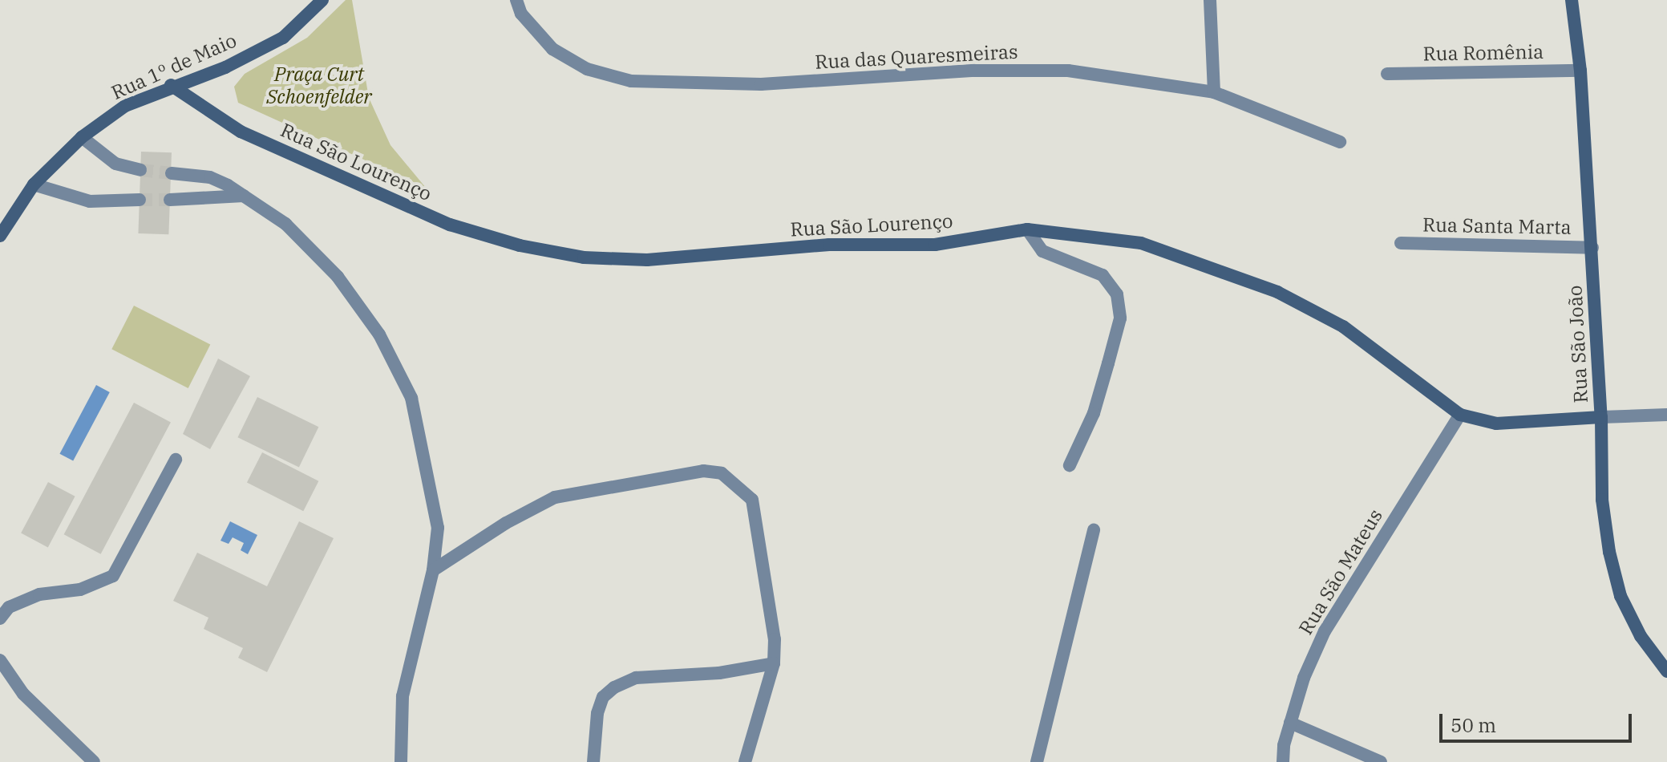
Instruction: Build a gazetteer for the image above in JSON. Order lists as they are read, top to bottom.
{
  "streets": {
    "street": [
      "Rua Romênia",
      "Rua das Quaresmeiras",
      "Rua 1º de Maio",
      "Rua São Lourenço",
      "Rua Santa Marta",
      "Rua São João",
      "Rua São Mateus"
    ]
  },
  "crossings": [
    ["Rua Romênia", "Rua São João"],
    ["Rua 1º de Maio", "Rua São Lourenço"],
    ["Rua São Lourenço", "Rua São João"],
    ["Rua São Lourenço", "Rua São Mateus"],
    ["Rua Santa Marta", "Rua São João"]
  ],
  "parks": ["Praça Curt Schoenfelder"],
  "scale_bar": "50 m"
}
